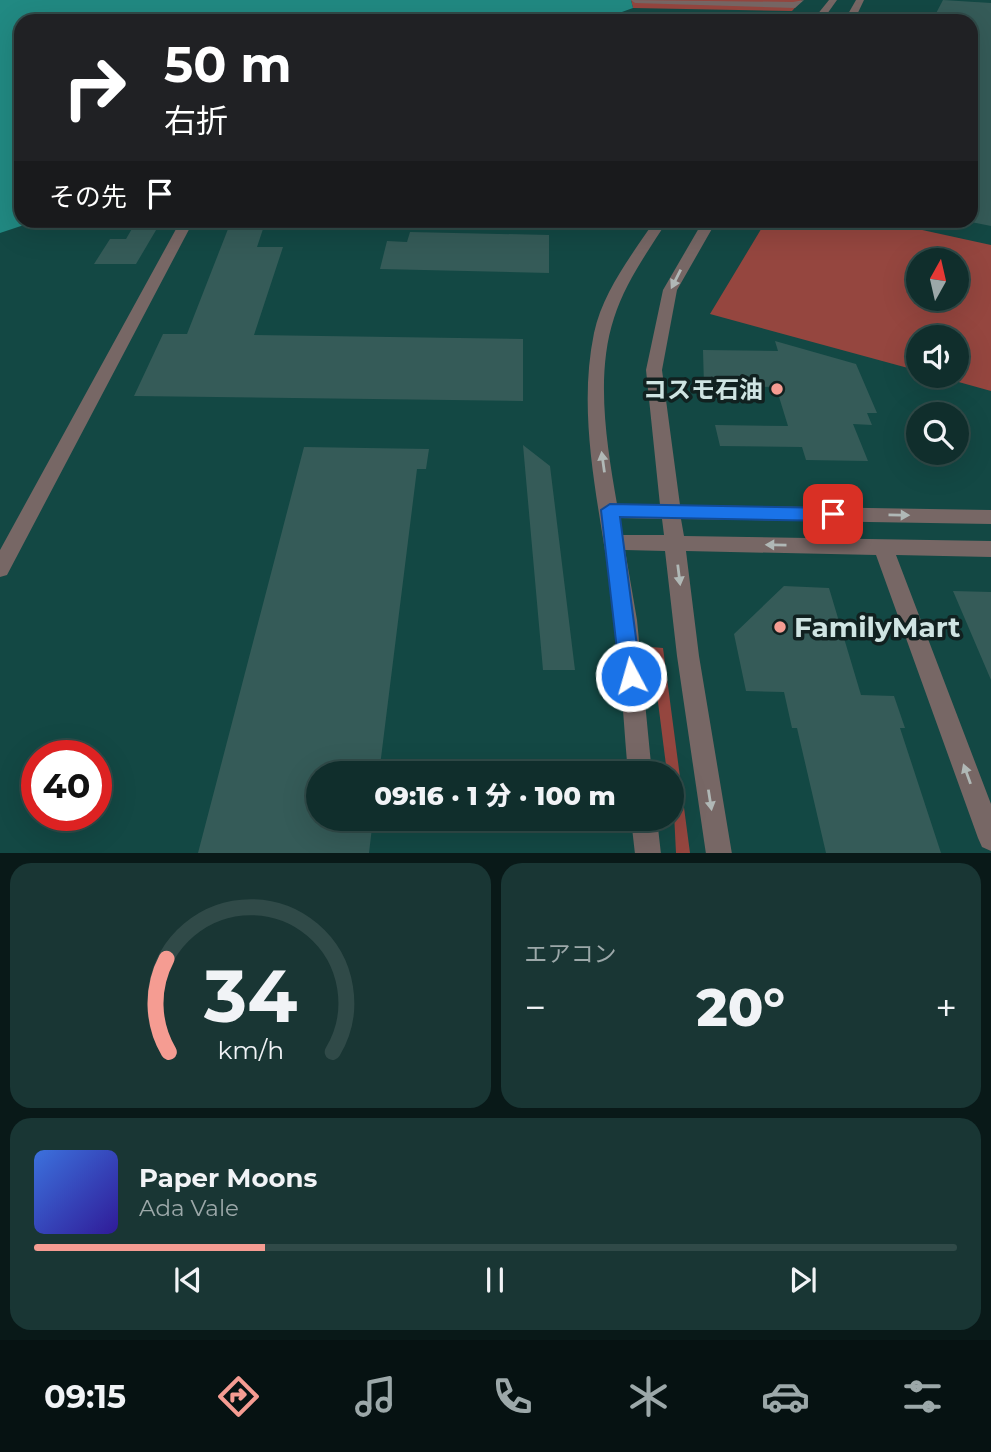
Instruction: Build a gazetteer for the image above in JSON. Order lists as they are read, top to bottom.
{
  "places": ["コスモ石油", "FamilyMart"],
  "north": "top",
  "page": {
    "turn": ["50 m", "右折"],
    "then": "その先",
    "limit": "40",
    "trip": "09:16 · 1 分 · 100 m",
    "tile": "エアコン",
    "heat": ["−", "20°", "+"],
    "song": ["Paper Moons", "Ada Vale"],
    "tabs": "09:15",
    "gauge": ["34", "km/h"]
  }
}
